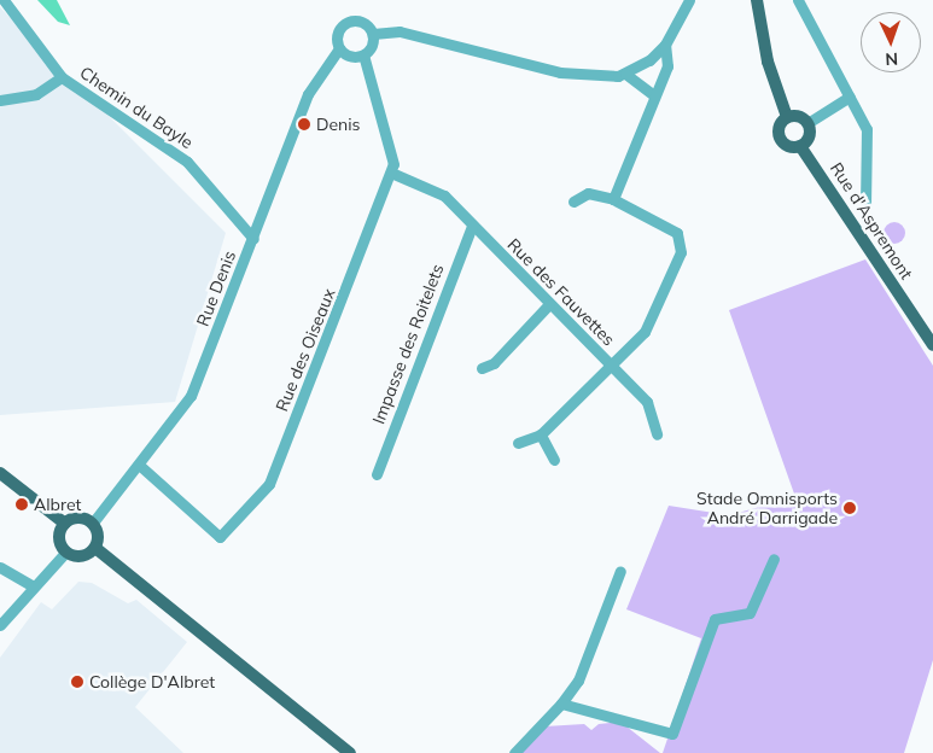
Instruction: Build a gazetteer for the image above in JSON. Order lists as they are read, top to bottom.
{
  "streets": {
    "main road": ["Rue d'Aspremont"],
    "street": [
      "Chemin du Bayle",
      "Rue Denis",
      "Rue des Fauvettes",
      "Impasse des Roitelets",
      "Rue des Oiseaux"
    ]
  },
  "crossings": [
    ["Chemin du Bayle", "Rue Denis"],
    ["Rue Denis", "Rue des Oiseaux"],
    ["Rue des Fauvettes", "Impasse des Roitelets"],
    ["Rue des Fauvettes", "Rue des Oiseaux"]
  ],
  "places": [
    "Denis",
    "Albret",
    "Stade Omnisports André Darrigade",
    "Collège D'Albret"
  ],
  "north": "bottom"
}
